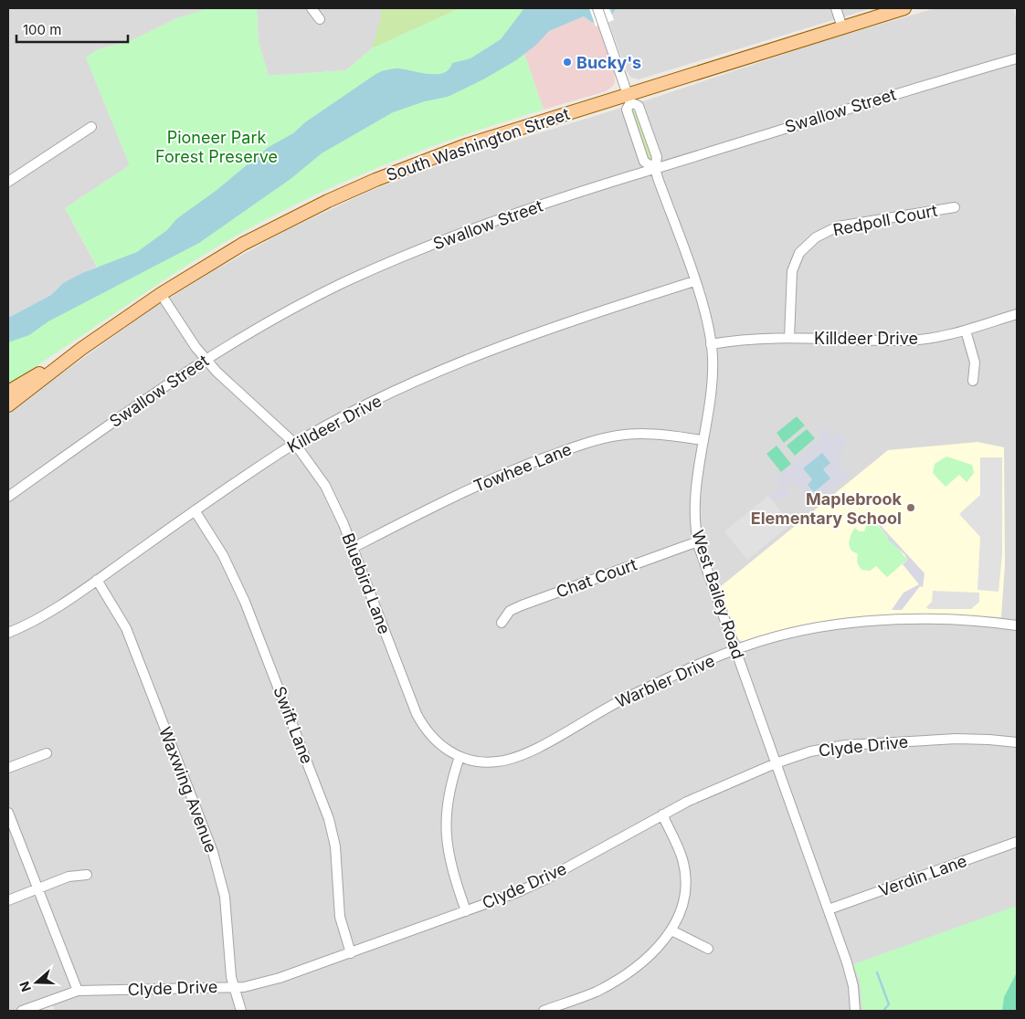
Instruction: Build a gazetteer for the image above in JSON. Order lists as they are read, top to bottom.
{
  "streets": {
    "main road": ["South Washington Street"],
    "street": [
      "Swallow Street",
      "Redpoll Court",
      "Killdeer Drive",
      "Towhee Lane",
      "Chat Court",
      "Bluebird Lane",
      "West Bailey Road",
      "Warbler Drive",
      "Swift Lane",
      "Clyde Drive",
      "Waxwing Avenue",
      "Verdin Lane"
    ]
  },
  "crossings": [
    ["Swallow Street", "Bluebird Lane"],
    ["Swallow Street", "West Bailey Road"],
    ["South Washington Street", "Bluebird Lane"],
    ["South Washington Street", "West Bailey Road"],
    ["Redpoll Court", "Killdeer Drive"],
    ["Killdeer Drive", "Bluebird Lane"],
    ["Killdeer Drive", "West Bailey Road"],
    ["Killdeer Drive", "Swift Lane"],
    ["Killdeer Drive", "Waxwing Avenue"],
    ["Towhee Lane", "Bluebird Lane"],
    ["Towhee Lane", "West Bailey Road"],
    ["Chat Court", "West Bailey Road"],
    ["Bluebird Lane", "Warbler Drive"],
    ["West Bailey Road", "Warbler Drive"],
    ["West Bailey Road", "Clyde Drive"],
    ["West Bailey Road", "Verdin Lane"],
    ["Swift Lane", "Clyde Drive"],
    ["Clyde Drive", "Waxwing Avenue"]
  ],
  "parks": ["Pioneer Park Forest Preserve"],
  "places": ["Bucky's", "Maplebrook Elementary School"],
  "scale_bar": "100 m",
  "north": "left"
}
